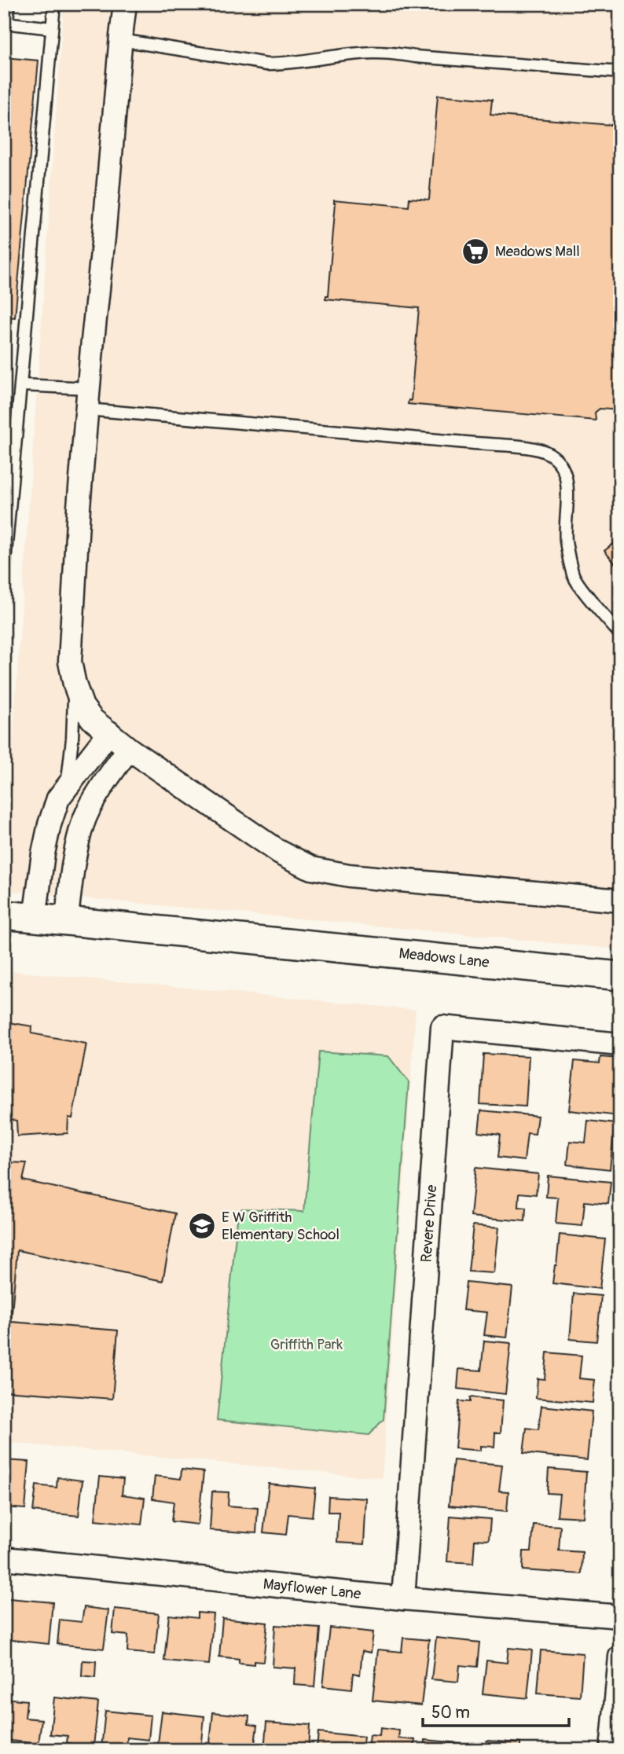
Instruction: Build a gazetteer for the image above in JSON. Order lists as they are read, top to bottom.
{
  "streets": {
    "street": ["Meadows Lane", "Revere Drive", "Mayflower Lane"]
  },
  "crossings": [
    ["Revere Drive", "Mayflower Lane"]
  ],
  "parks": ["Griffith Park"],
  "places": {
    "supermarket": ["Meadows Mall"],
    "school or university": ["E W Griffith Elementary School"]
  },
  "scale_bar": "50 m"
}
